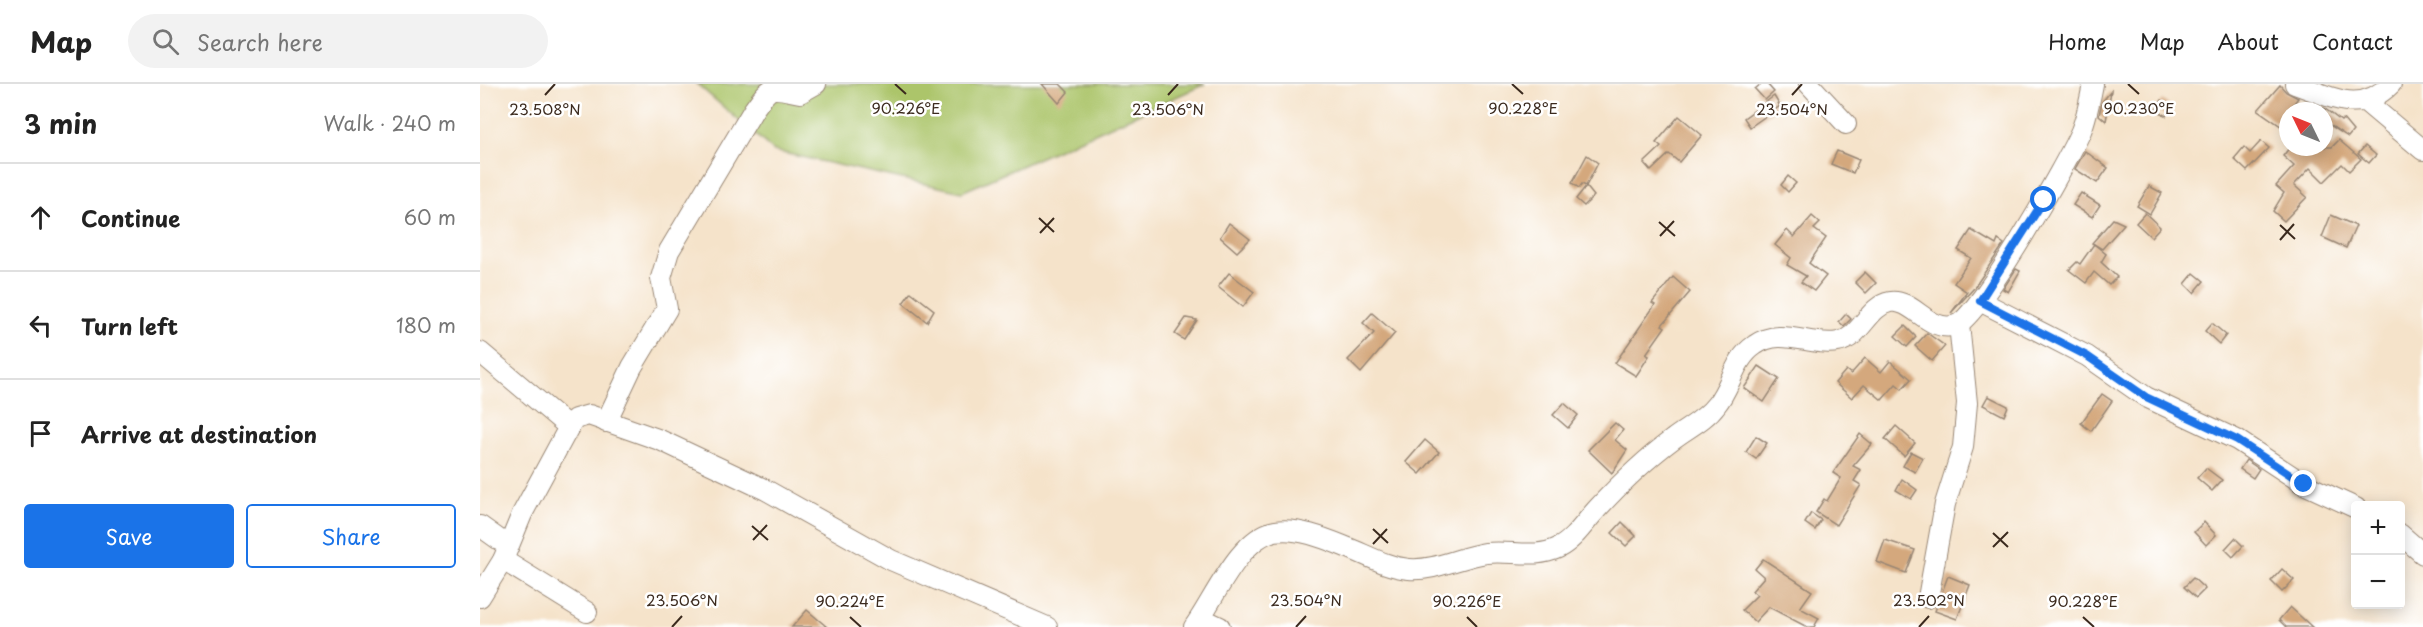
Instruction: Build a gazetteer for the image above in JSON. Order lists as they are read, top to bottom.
{
  "north": "top left",
  "page": {
    "header": "Map",
    "search": "Search here",
    "nav": [
      "Home",
      "Map",
      "About",
      "Contact"
    ],
    "heading": ["3 min", "Walk · 240 m"],
    "list": [
      ["Continue", "60 m"],
      ["Turn left", "180 m"],
      "Arrive at destination"
    ],
    "buttons": ["Save", "Share"],
    "map_buttons": ["+", "−"]
  },
  "coordinates": [
    "90.226°E",
    "90.228°E",
    "90.230°E",
    "23.508°N",
    "23.506°N",
    "23.504°N",
    "23.502°N",
    "90.224°E"
  ]
}
